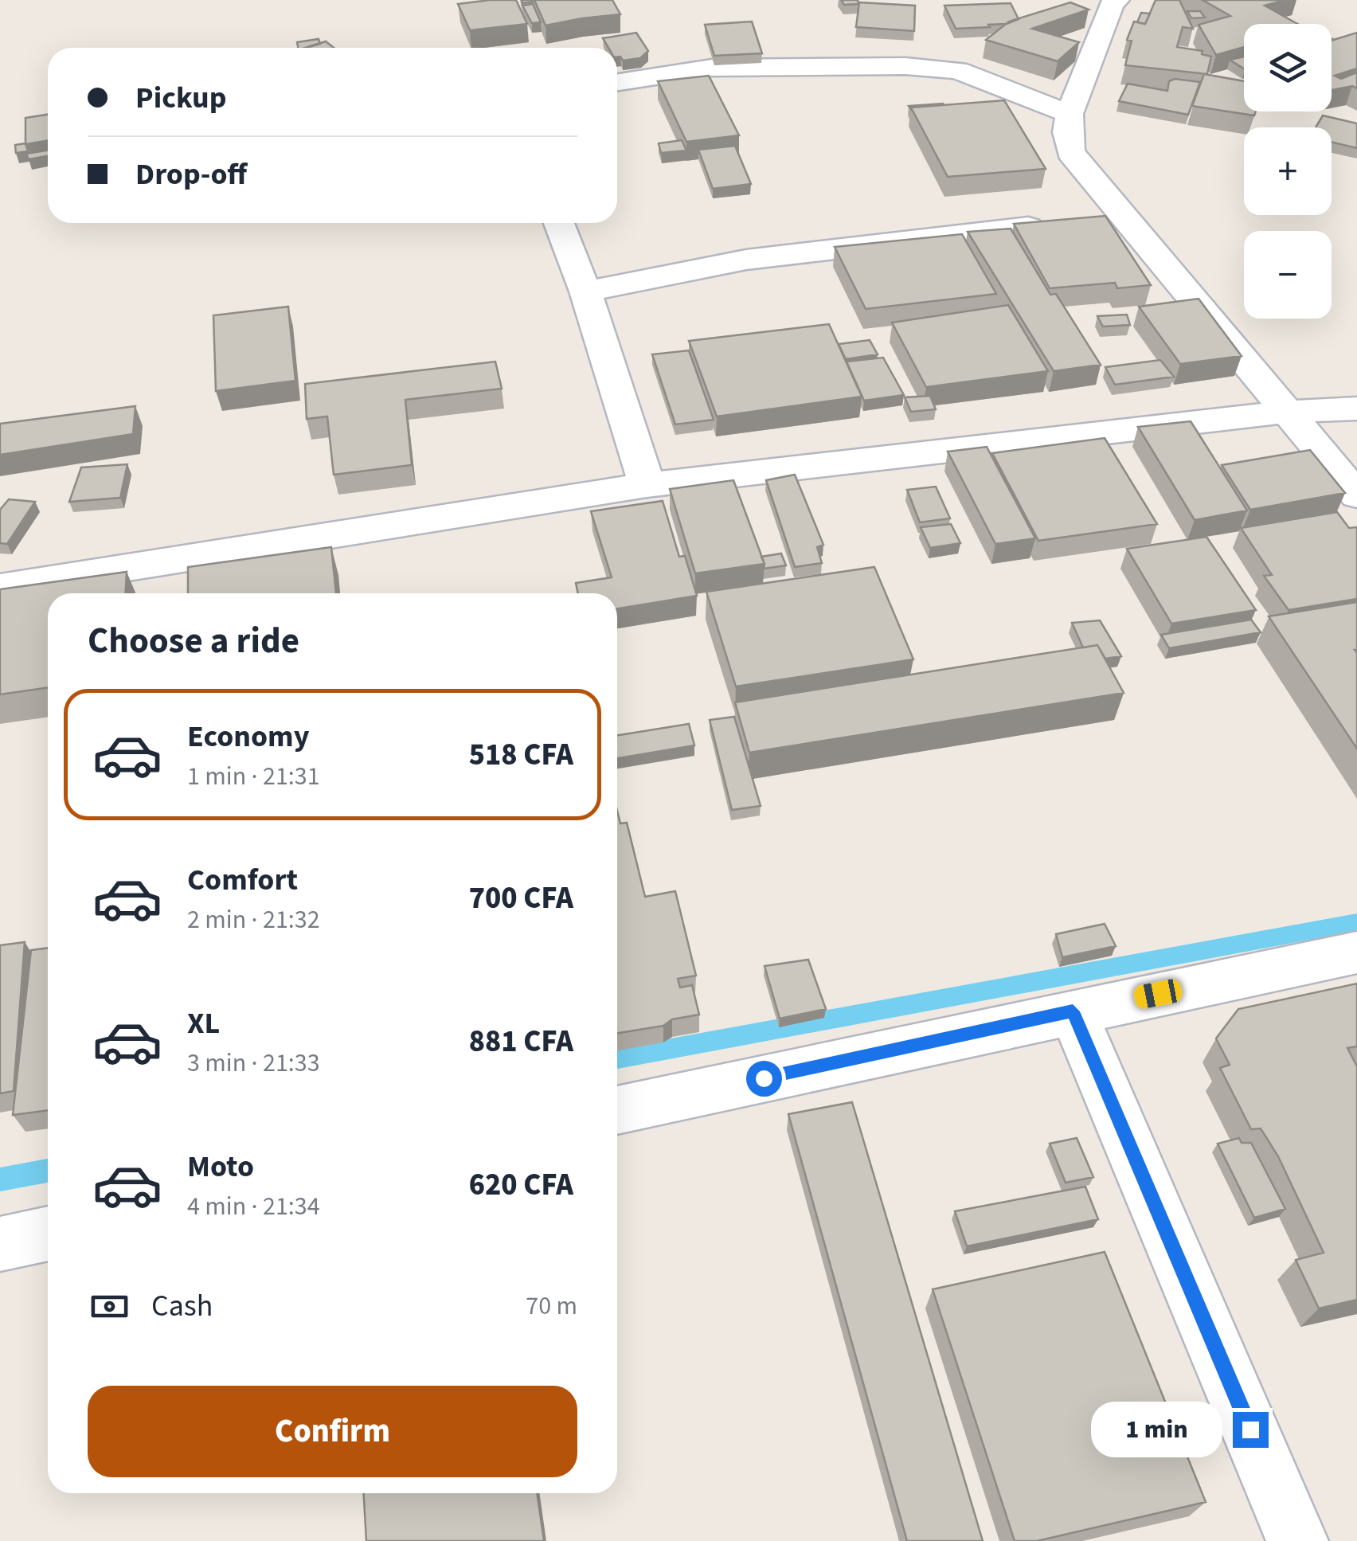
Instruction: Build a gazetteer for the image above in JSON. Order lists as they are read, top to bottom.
{
  "page": {
    "map_buttons": ["+", "−"],
    "banner": ["Pickup", "Drop-off"],
    "heading": "Choose a ride",
    "list": [
      {
        "name": "Economy",
        "note": "1 min · 21:31",
        "value": "518 CFA"
      },
      {
        "name": "Comfort",
        "note": "2 min · 21:32",
        "value": "700 CFA"
      },
      {
        "name": "XL",
        "note": "3 min · 21:33",
        "value": "881 CFA"
      },
      {
        "name": "Moto",
        "note": "4 min · 21:34",
        "value": "620 CFA"
      }
    ],
    "pay": ["Cash", "70 m"],
    "buttons": "Confirm",
    "bubble": "1 min"
  }
}
